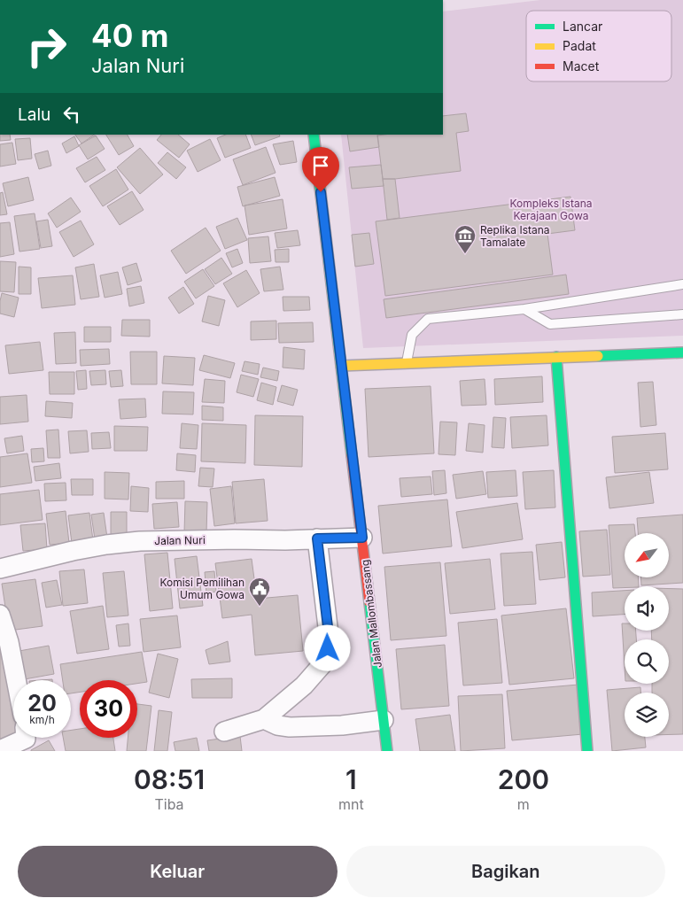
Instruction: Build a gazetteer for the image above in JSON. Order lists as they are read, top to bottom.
{
  "streets": {
    "main road": ["Jalan Mallombassang"],
    "street": ["Jalan Nuri"]
  },
  "crossings": [
    ["Jalan Nuri", "Jalan Mallombassang"]
  ],
  "parks": ["Kompleks Istana Kerajaan Gowa"],
  "places": {
    "museum": ["Replika Istana Tamalate"],
    "public building": ["Komisi Pemilihan Umum Gowa"]
  },
  "legend": ["Lancar", "Padat", "Macet"],
  "north": "bottom left",
  "page": {
    "turn": ["40 m", "Jalan Nuri"],
    "then": "Lalu",
    "speed": "20 km/h",
    "limit": "30",
    "eta": [
      "08:51",
      "Tiba",
      "1",
      "mnt",
      "200",
      "m"
    ],
    "buttons": ["Keluar", "Bagikan"]
  }
}
